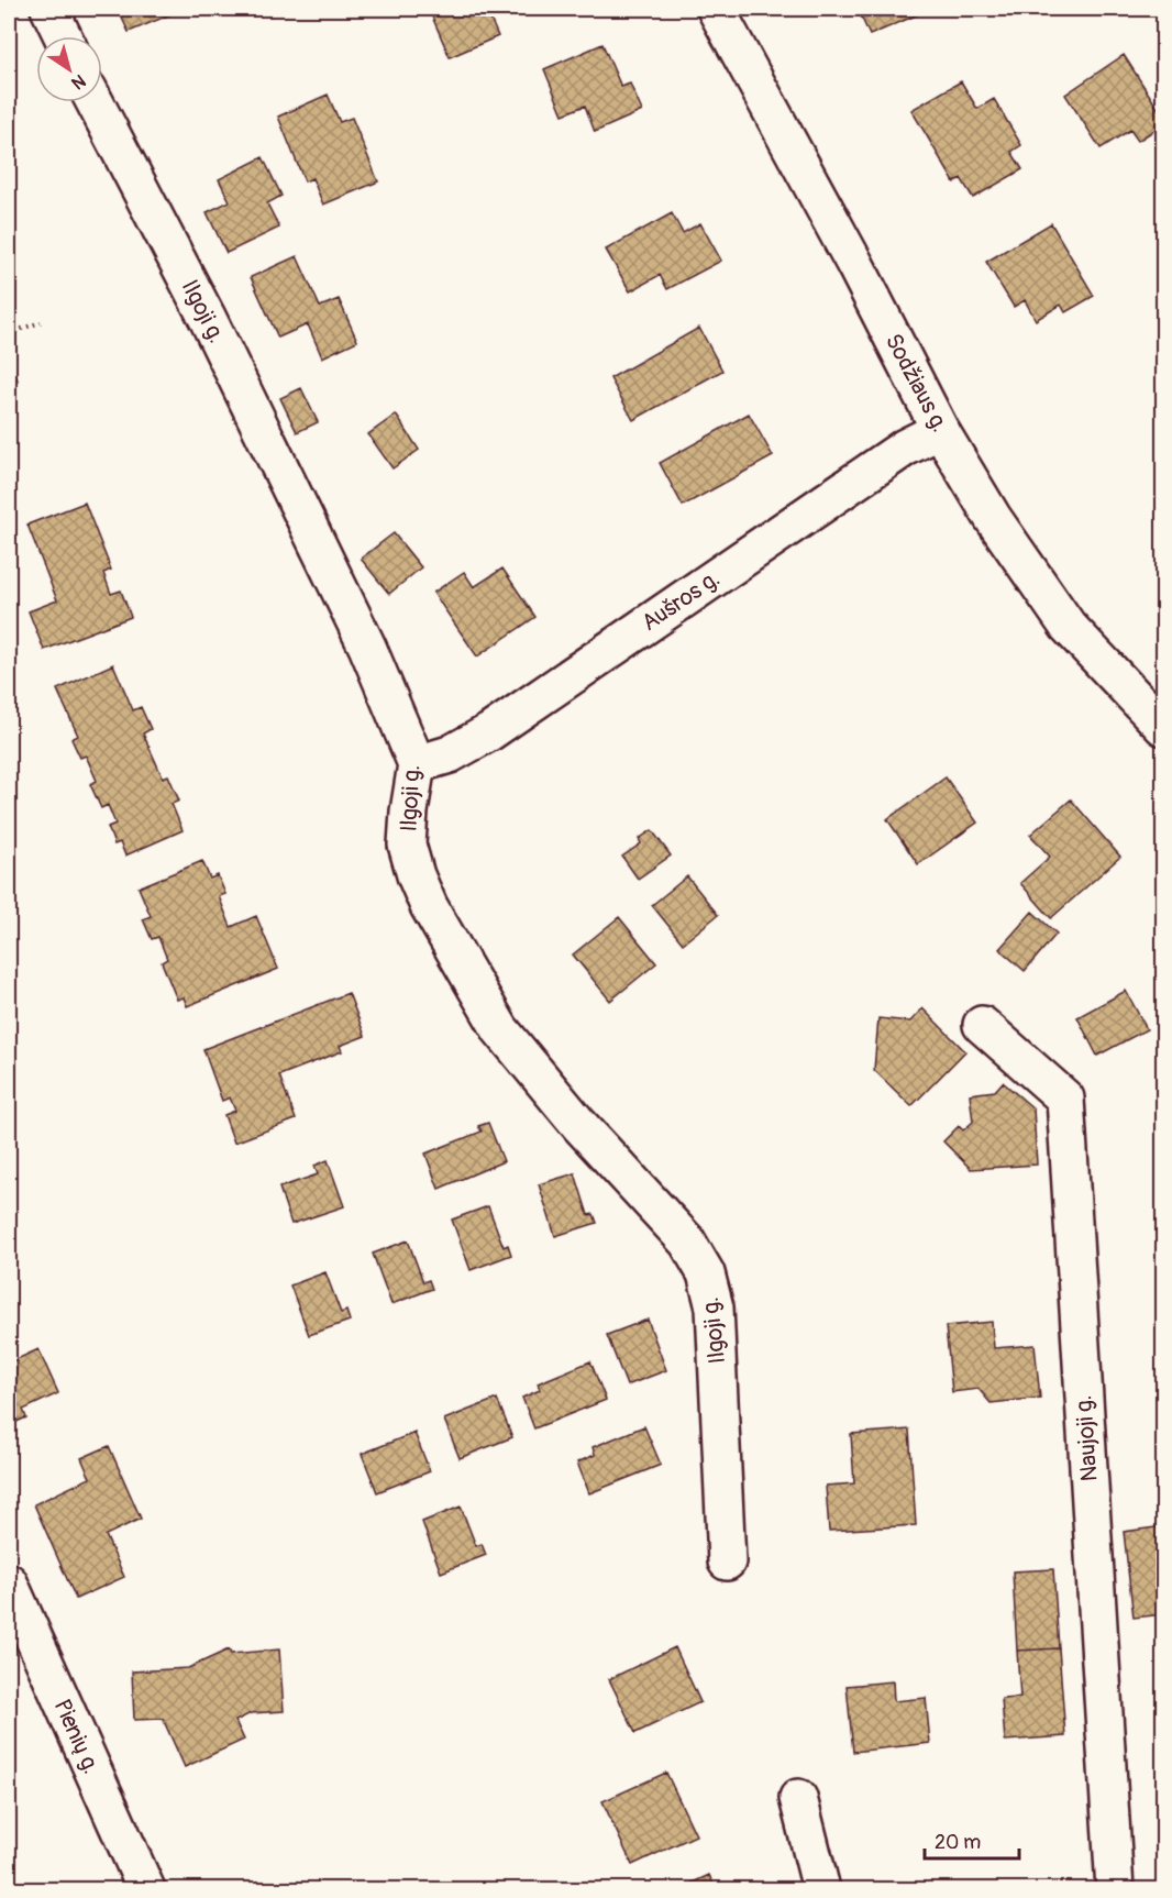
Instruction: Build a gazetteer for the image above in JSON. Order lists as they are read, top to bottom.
{
  "streets": {
    "street": [
      "Ilgoji g.",
      "Sodžiaus g.",
      "Aušros g.",
      "Naujoji g.",
      "Pienių g."
    ]
  },
  "crossings": [
    ["Ilgoji g.", "Aušros g."],
    ["Sodžiaus g.", "Aušros g."]
  ],
  "scale_bar": "20 m",
  "north": "bottom right"
}
